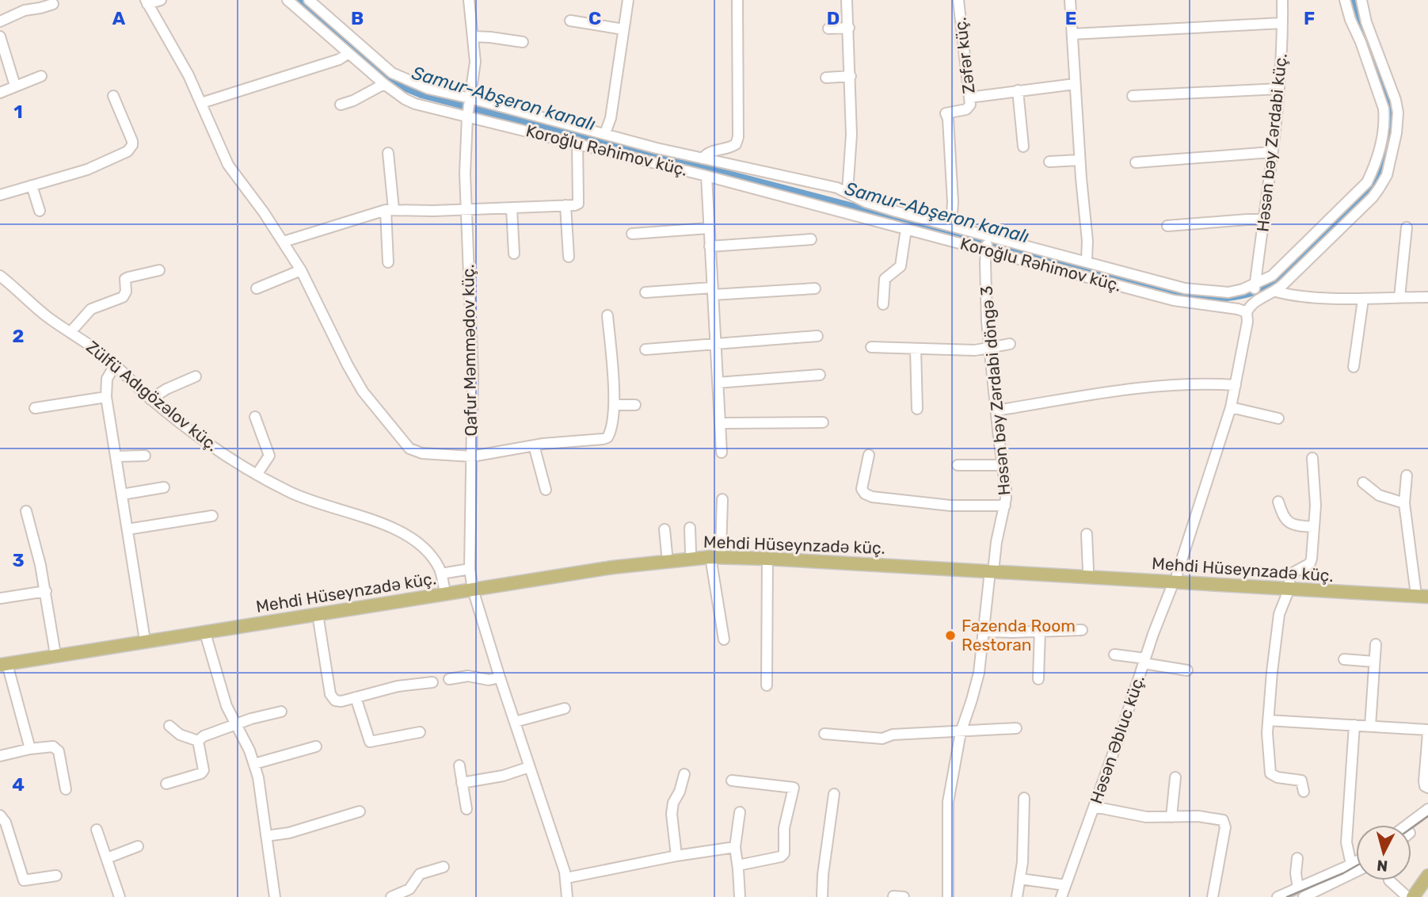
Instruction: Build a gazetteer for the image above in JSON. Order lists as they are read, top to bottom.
{
  "streets": {
    "main road": ["Mehdi Hüseynzadə küç."],
    "street": [
      "Zəfər küç.",
      "Həsən bəy Zərdabi küç.",
      "Koroğlu Rəhimov küç.",
      "Qafur Məmmədov küç.",
      "Həsən bəy Zərdabi döngə 3",
      "Zülfü Adıgözəlov küç.",
      "Həsən Əbluc küç."
    ]
  },
  "crossings": [
    ["Zəfər küç.", "Koroğlu Rəhimov küç."],
    ["Həsən bəy Zərdabi küç.", "Koroğlu Rəhimov küç."],
    ["Koroğlu Rəhimov küç.", "Qafur Məmmədov küç."],
    ["Koroğlu Rəhimov küç.", "Həsən bəy Zərdabi döngə 3"],
    ["Koroğlu Rəhimov küç.", "Həsən Əbluc küç."],
    ["Qafur Məmmədov küç.", "Mehdi Hüseynzadə küç."],
    ["Həsən bəy Zərdabi döngə 3", "Mehdi Hüseynzadə küç."],
    ["Zülfü Adıgözəlov küç.", "Mehdi Hüseynzadə küç."],
    ["Mehdi Hüseynzadə küç.", "Həsən Əbluc küç."]
  ],
  "water": ["Samur-Abşeron kanalı"],
  "places": ["Fazenda Room Restoran"],
  "north": "bottom",
  "grid": {
    "columns": [
      "A",
      "B",
      "C",
      "D",
      "E",
      "F"
    ],
    "rows": [
      "1",
      "2",
      "3",
      "4"
    ]
  }
}
